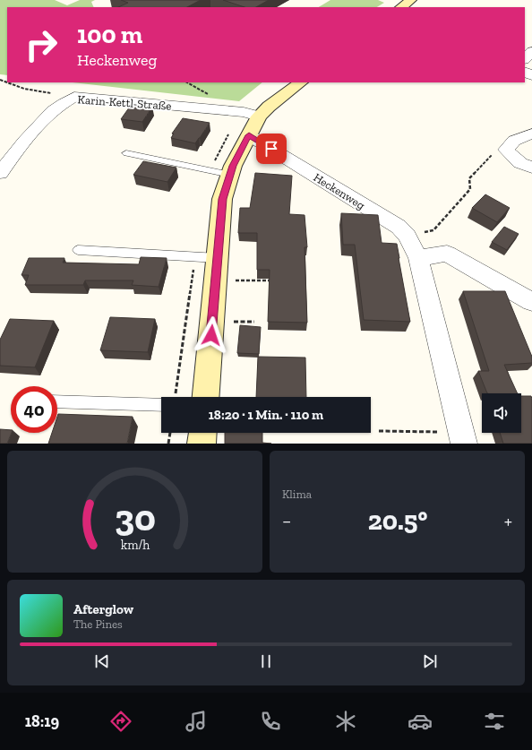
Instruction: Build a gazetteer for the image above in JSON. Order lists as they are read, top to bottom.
{
  "streets": {
    "street": ["Karin-Kettl-Straße", "Heckenweg"]
  },
  "page": {
    "turn": ["100 m", "Heckenweg"],
    "limit": "40",
    "trip": "18:20 · 1 Min. · 110 m",
    "tile": "Klima",
    "heat": ["−", "20.5°", "+"],
    "song": ["Afterglow", "The Pines"],
    "tabs": "18:19",
    "gauge": ["30", "km/h"]
  }
}
